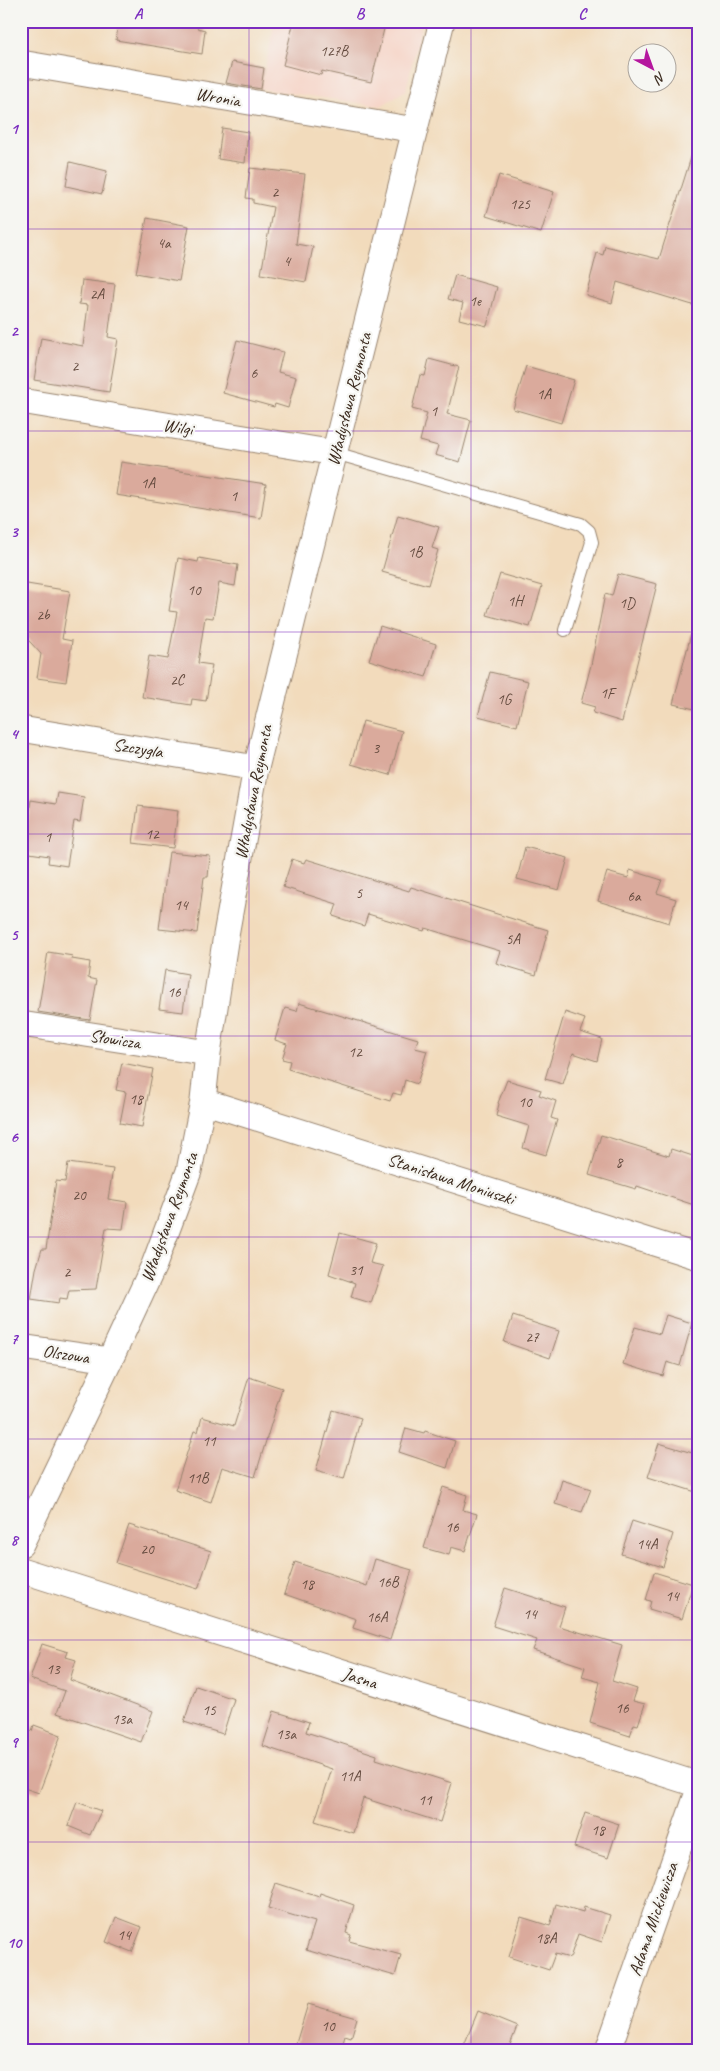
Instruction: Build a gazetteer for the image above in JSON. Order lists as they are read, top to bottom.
{
  "streets": {
    "street": [
      "Wronia",
      "Władysława Reymonta",
      "Wilgi",
      "Szczygla",
      "Słowicza",
      "Stanisława Moniuszki",
      "Olszowa",
      "Jasna",
      "Adama Mickiewicza"
    ]
  },
  "crossings": [
    ["Wronia", "Władysława Reymonta"],
    ["Władysława Reymonta", "Wilgi"],
    ["Władysława Reymonta", "Szczygla"],
    ["Władysława Reymonta", "Słowicza"],
    ["Władysława Reymonta", "Stanisława Moniuszki"],
    ["Władysława Reymonta", "Olszowa"],
    ["Jasna", "Adama Mickiewicza"]
  ],
  "house_numbers": [
    "127B",
    "2",
    "125",
    "4a",
    "4",
    "2A",
    "1e",
    "2",
    "6",
    "1A",
    "1",
    "1A",
    "1",
    "1B",
    "10",
    "1H",
    "1D",
    "2b",
    "2C",
    "1F",
    "1G",
    "3",
    "12",
    "1",
    "5",
    "6a",
    "14",
    "5A",
    "16",
    "12",
    "18",
    "10",
    "8",
    "20",
    "31",
    "2",
    "27",
    "11",
    "11B",
    "16",
    "14A",
    "20",
    "16B",
    "18",
    "14",
    "14",
    "16A",
    "13",
    "16",
    "15",
    "13a",
    "13a",
    "11A",
    "11",
    "18",
    "14",
    "18A",
    "10"
  ],
  "north": "bottom right",
  "grid": {
    "columns": ["A", "B", "C"],
    "rows": [
      "1",
      "2",
      "3",
      "4",
      "5",
      "6",
      "7",
      "8",
      "9",
      "10"
    ]
  }
}
